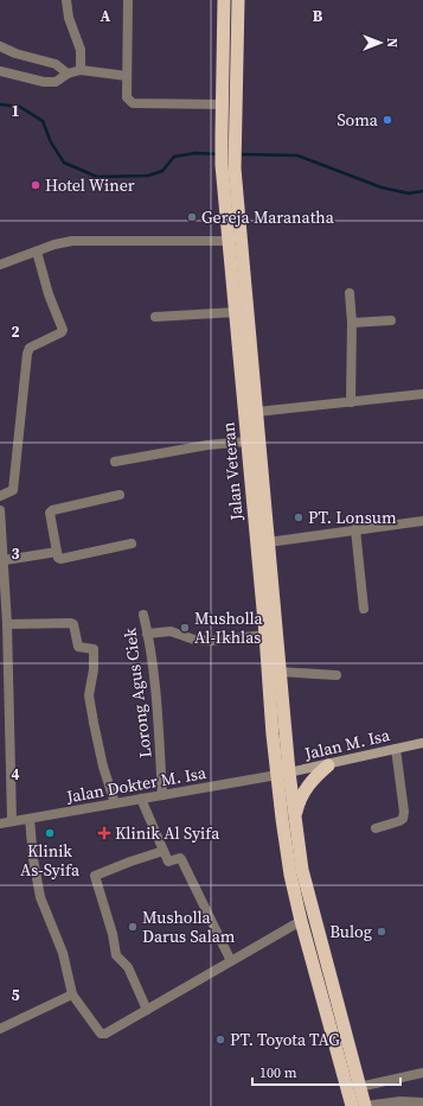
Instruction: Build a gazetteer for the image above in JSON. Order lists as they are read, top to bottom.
{
  "streets": {
    "highway": ["Jalan Veteran"],
    "main road": ["Jalan M. Isa"],
    "street": ["Lorong Agus Ciek", "Jalan Dokter M. Isa"]
  },
  "crossings": [
    ["Jalan Veteran", "Jalan M. Isa"],
    ["Jalan Veteran", "Jalan Dokter M. Isa"],
    ["Lorong Agus Ciek", "Jalan Dokter M. Isa"],
    ["Jalan M. Isa", "Jalan Dokter M. Isa"]
  ],
  "places": {
    "other": [
      "Soma",
      "Hotel Winer",
      "Gereja Maranatha",
      "PT. Lonsum",
      "Musholla Al-Ikhlas",
      "Klinik As-Syifa",
      "Musholla Darus Salam",
      "Bulog",
      "PT. Toyota TAG"
    ],
    "health": ["Klinik Al Syifa"]
  },
  "scale_bar": "100 m",
  "north": "right",
  "grid": {
    "columns": ["A", "B"],
    "rows": [
      "1",
      "2",
      "3",
      "4",
      "5"
    ]
  }
}
